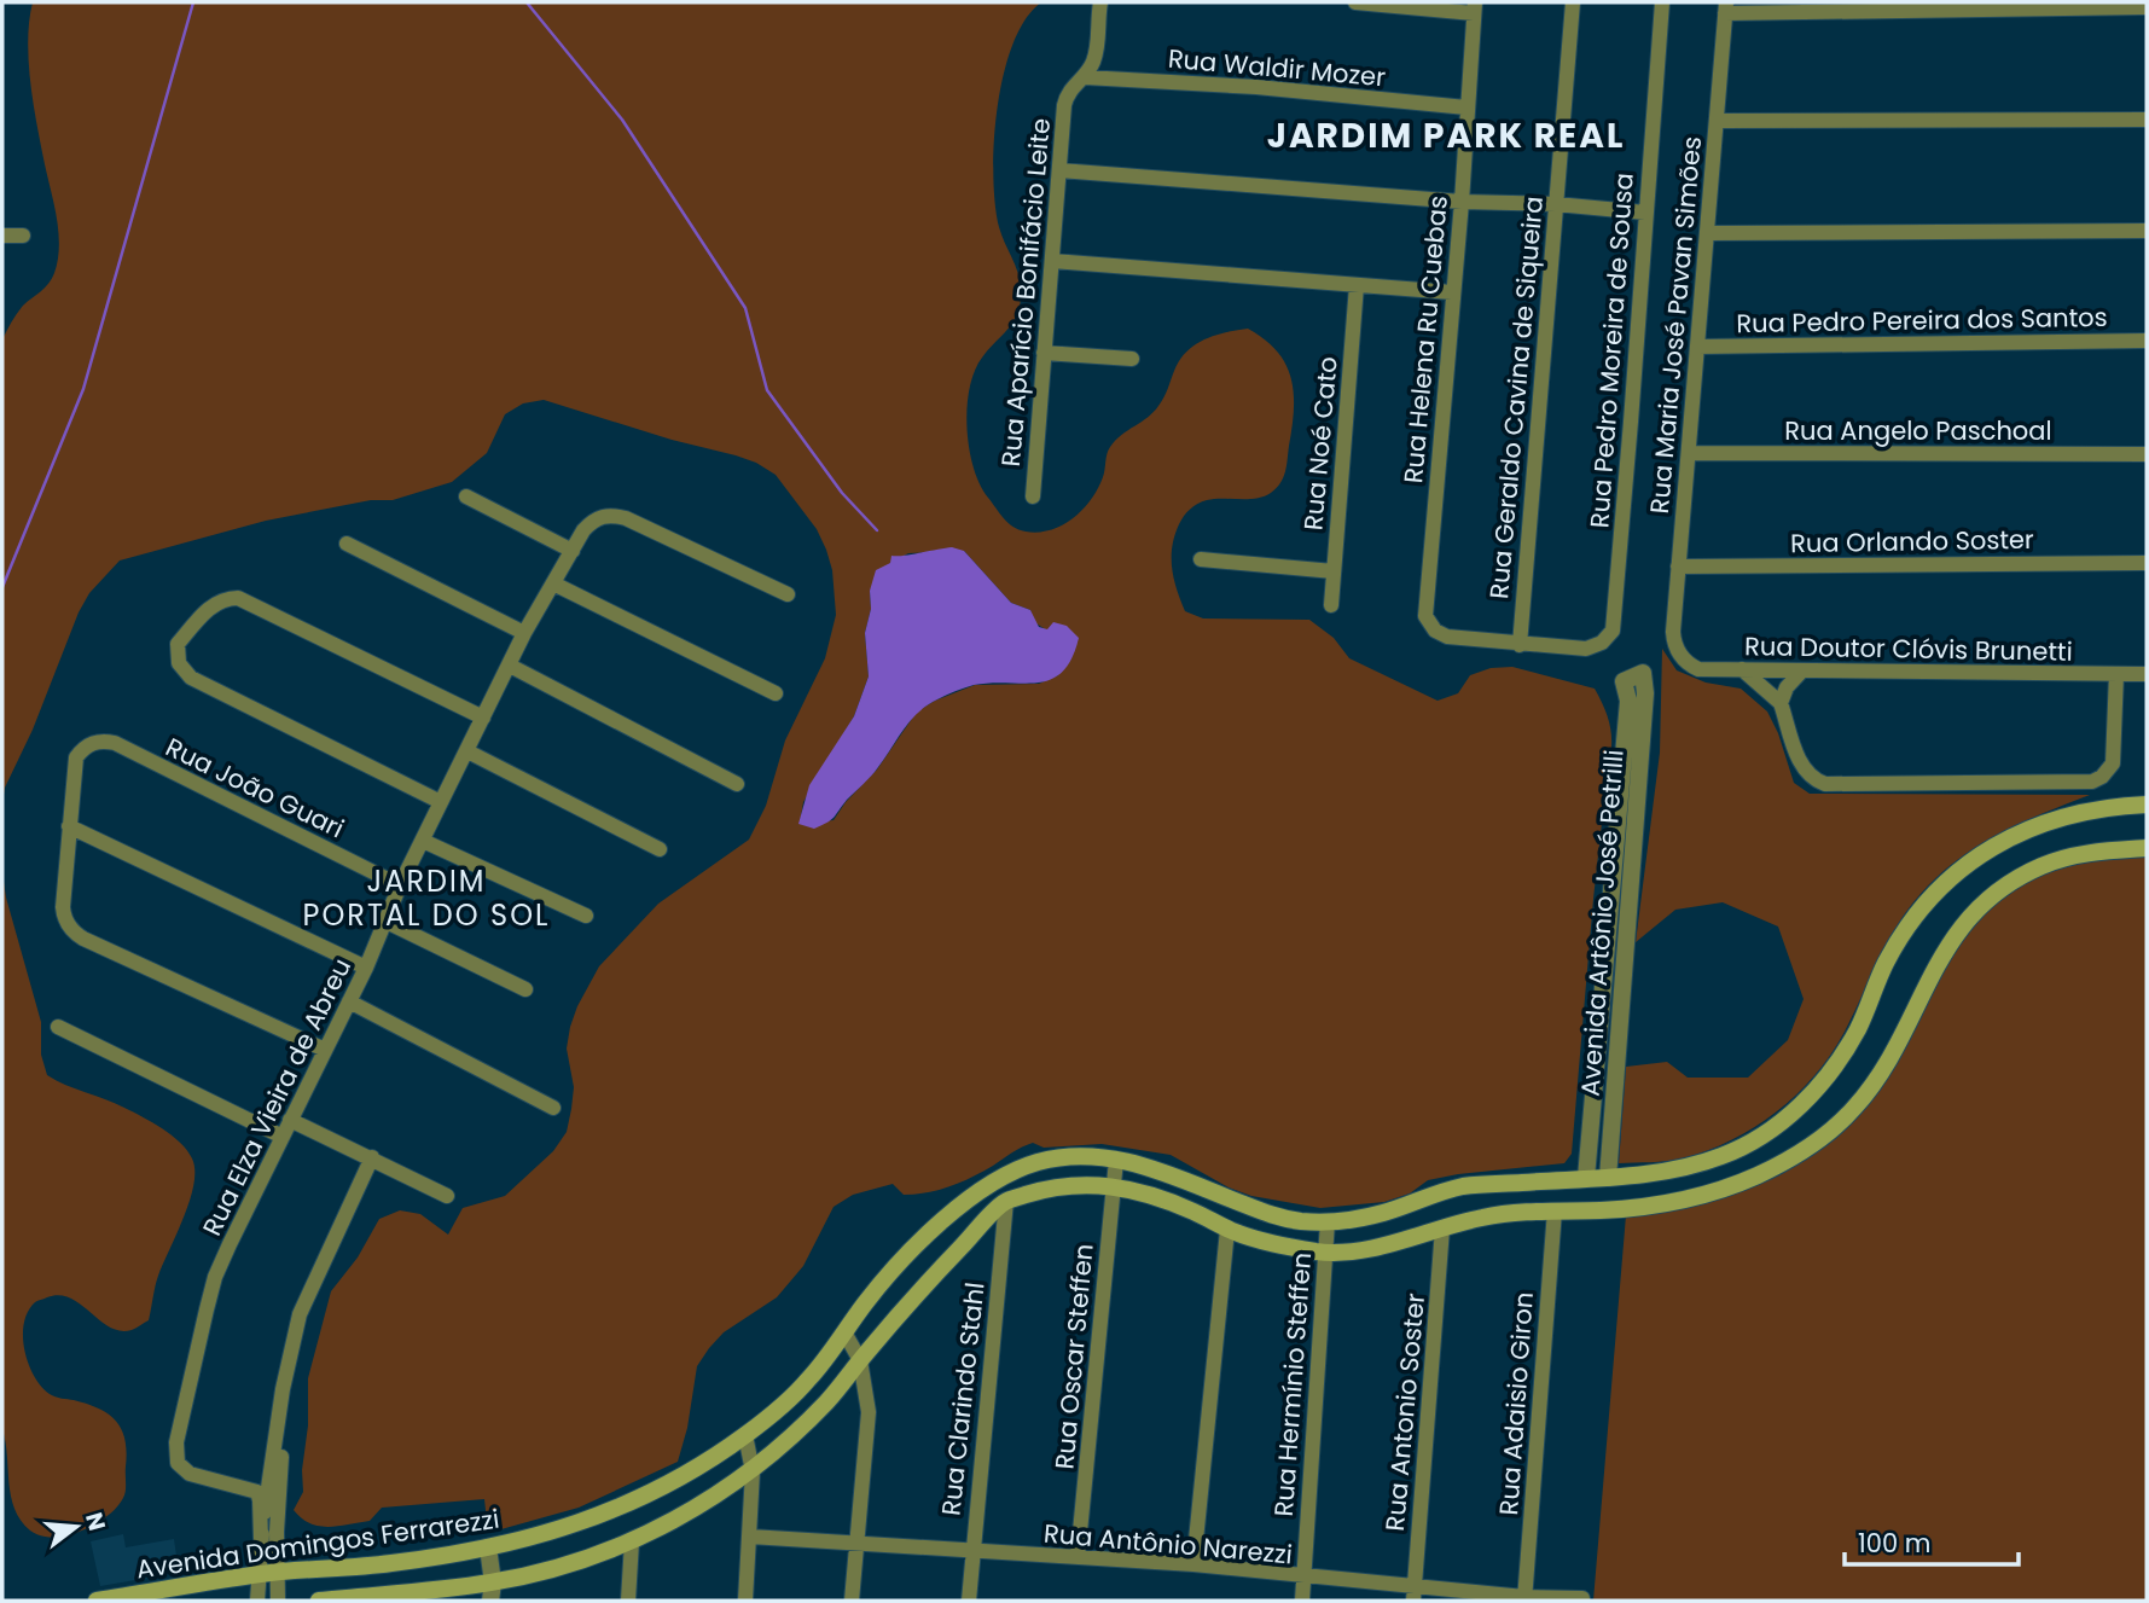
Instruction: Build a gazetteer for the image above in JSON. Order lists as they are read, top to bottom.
{
  "streets": {
    "main road": ["Avenida Domingos Ferrarezzi"],
    "street": [
      "Rua Waldir Mozer",
      "Rua Aparício Bonifácio Leite",
      "Rua Pedro Pereira dos Santos",
      "Rua Maria José Pavan Simões",
      "Rua Helena Ru Cuebas",
      "Rua Pedro Moreira de Sousa",
      "Rua Geraldo Cavina de Siqueira",
      "Rua Angelo Paschoal",
      "Rua Noé Cato",
      "Rua Orlando Soster",
      "Rua Doutor Clóvis Brunetti",
      "Rua João Guari",
      "Avenida Artônio José Petrilli",
      "Rua Elza Vieira de Abreu",
      "Rua Oscar Steffen",
      "Rua Hermínio Steffen",
      "Rua Clarindo Stahl",
      "Rua Adaisio Giron",
      "Rua Antonio Soster",
      "Rua Antônio Narezzi"
    ]
  },
  "crossings": [
    ["Rua Waldir Mozer", "Rua Aparício Bonifácio Leite"],
    ["Rua Waldir Mozer", "Rua Helena Ru Cuebas"],
    ["Rua Pedro Pereira dos Santos", "Rua Maria José Pavan Simões"],
    ["Rua Maria José Pavan Simões", "Rua Angelo Paschoal"],
    ["Rua Maria José Pavan Simões", "Rua Orlando Soster"],
    ["Rua Maria José Pavan Simões", "Rua Doutor Clóvis Brunetti"],
    ["Rua Helena Ru Cuebas", "Rua Pedro Moreira de Sousa"],
    ["Rua Helena Ru Cuebas", "Rua Geraldo Cavina de Siqueira"],
    ["Rua Pedro Moreira de Sousa", "Rua Geraldo Cavina de Siqueira"],
    ["Rua João Guari", "Rua Elza Vieira de Abreu"],
    ["Avenida Artônio José Petrilli", "Avenida Domingos Ferrarezzi"],
    ["Rua Oscar Steffen", "Avenida Domingos Ferrarezzi"],
    ["Rua Oscar Steffen", "Rua Antônio Narezzi"],
    ["Rua Hermínio Steffen", "Avenida Domingos Ferrarezzi"],
    ["Rua Hermínio Steffen", "Rua Antônio Narezzi"],
    ["Rua Clarindo Stahl", "Rua Antônio Narezzi"],
    ["Rua Adaisio Giron", "Rua Antônio Narezzi"],
    ["Rua Antonio Soster", "Rua Antônio Narezzi"]
  ],
  "districts": ["JARDIM PARK REAL", "JARDIM PORTAL DO SOL"],
  "scale_bar": "100 m",
  "north": "right"
}
